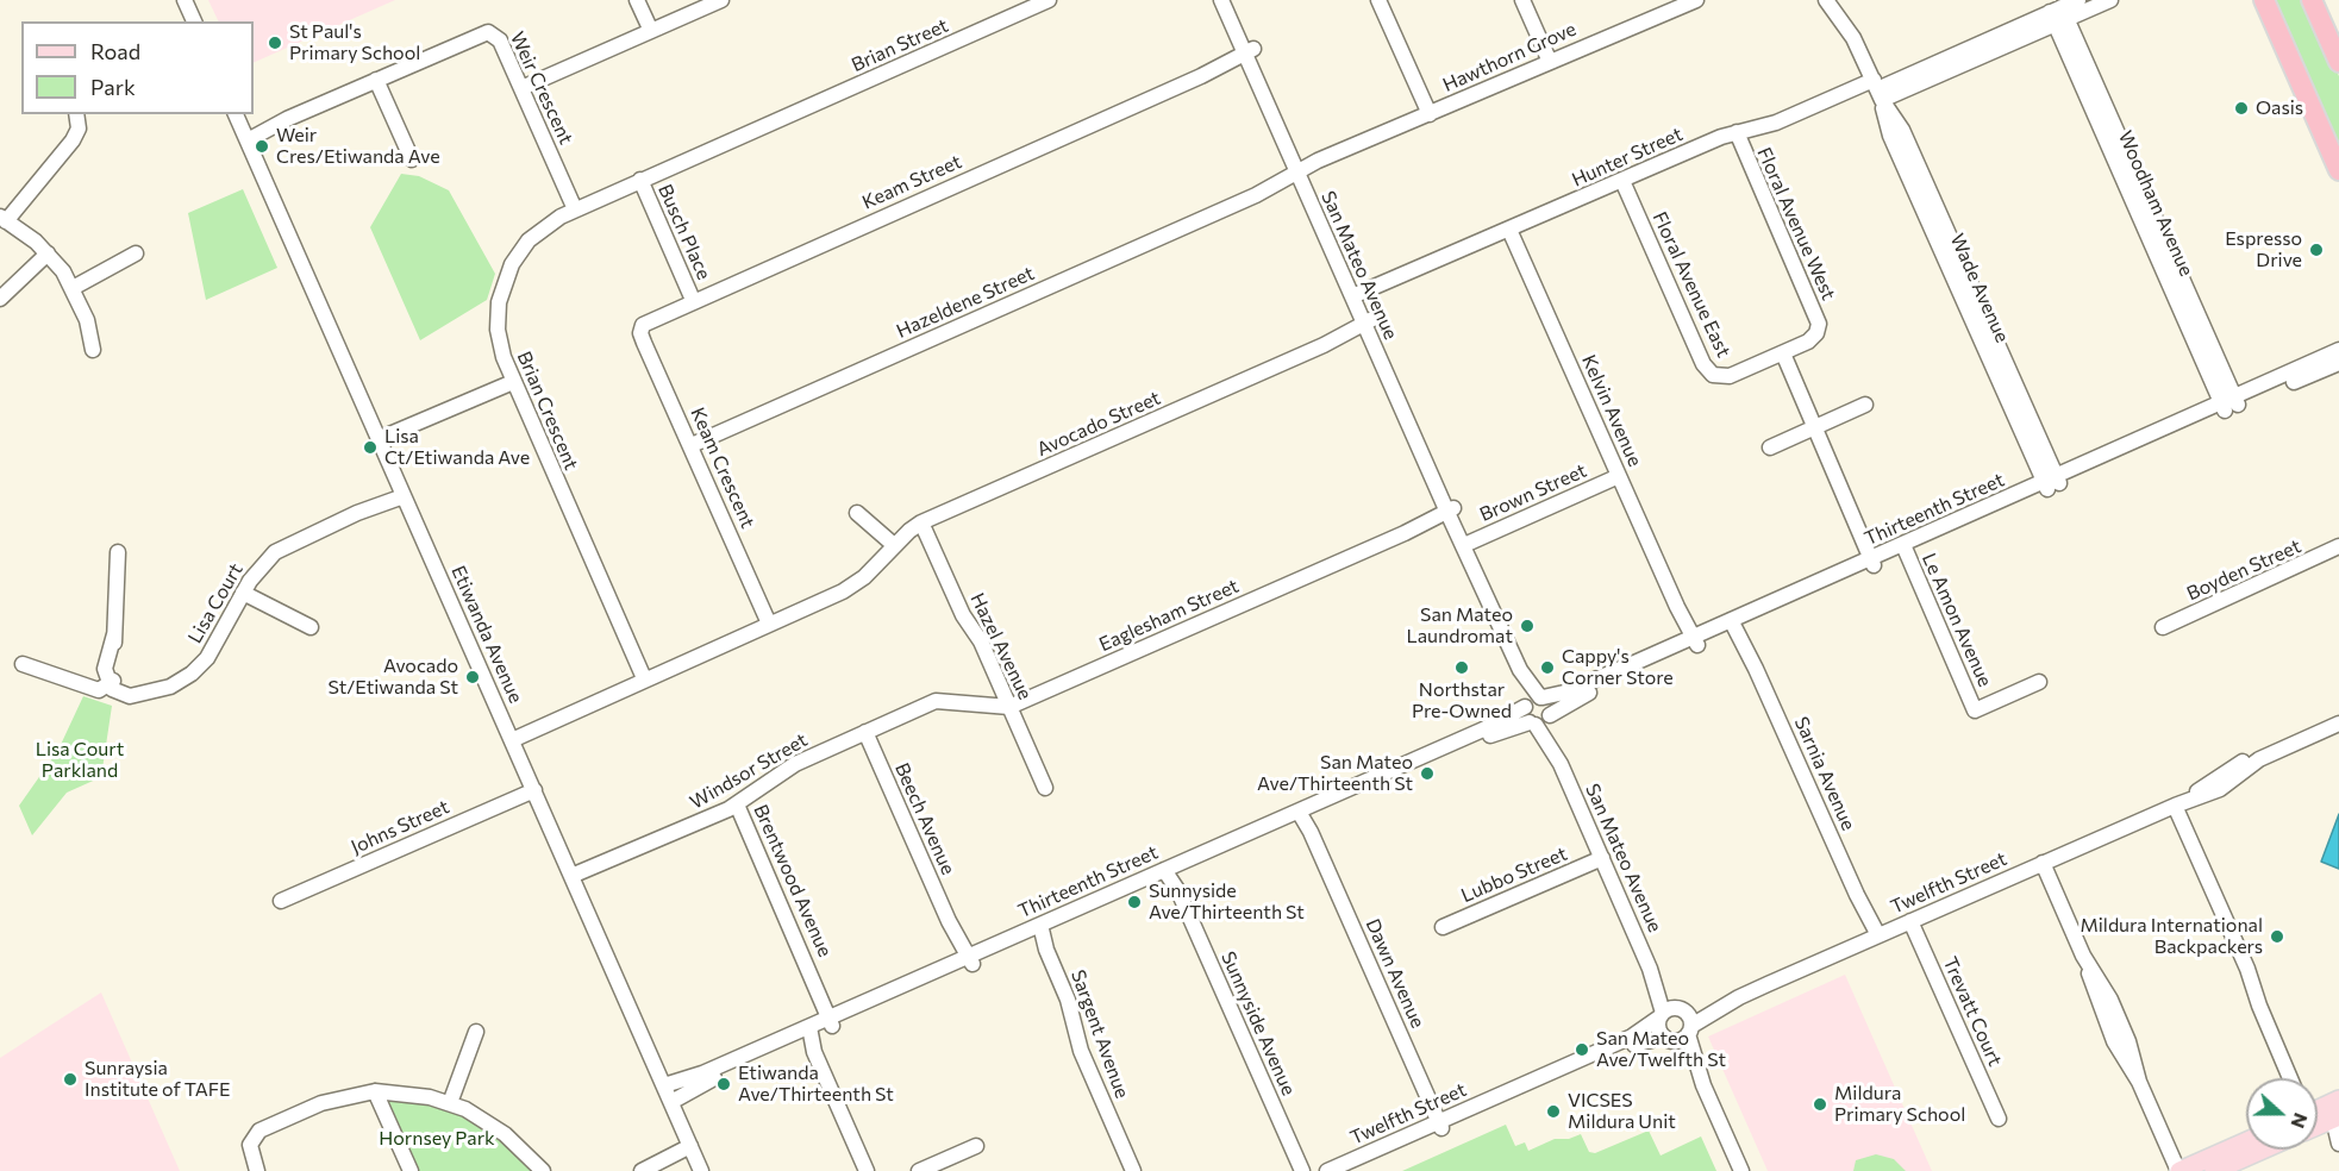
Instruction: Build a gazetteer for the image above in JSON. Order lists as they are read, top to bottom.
{
  "streets": {
    "street": [
      "Brian Street",
      "Hawthorn Grove",
      "Weir Crescent",
      "Hunter Street",
      "Keam Street",
      "Woodham Avenue",
      "Floral Avenue West",
      "Busch Place",
      "San Mateo Avenue",
      "Floral Avenue East",
      "Wade Avenue",
      "Hazeldene Street",
      "Brian Crescent",
      "Kelvin Avenue",
      "Avocado Street",
      "Keam Crescent",
      "Brown Street",
      "Thirteenth Street",
      "Boyden Street",
      "Lisa Court",
      "Eaglesham Street",
      "Le Amon Avenue",
      "Etiwanda Avenue",
      "Hazel Avenue",
      "Windsor Street",
      "Sarnia Avenue",
      "Beech Avenue",
      "Johns Street",
      "Lubbo Street",
      "Brentwood Avenue",
      "Twelfth Street",
      "Dawn Avenue",
      "Trevatt Court",
      "Sunnyside Avenue",
      "Sargent Avenue"
    ]
  },
  "crossings": [
    ["Brian Street", "Brian Crescent"],
    ["Hawthorn Grove", "San Mateo Avenue"],
    ["Hawthorn Grove", "Hazeldene Street"],
    ["Weir Crescent", "Brian Crescent"],
    ["Weir Crescent", "Etiwanda Avenue"],
    ["Hunter Street", "Woodham Avenue"],
    ["Hunter Street", "Floral Avenue West"],
    ["Hunter Street", "San Mateo Avenue"],
    ["Hunter Street", "Floral Avenue East"],
    ["Hunter Street", "Wade Avenue"],
    ["Hunter Street", "Kelvin Avenue"],
    ["Keam Street", "Busch Place"],
    ["Keam Street", "San Mateo Avenue"],
    ["Keam Street", "Keam Crescent"],
    ["Woodham Avenue", "Thirteenth Street"],
    ["Floral Avenue West", "Floral Avenue East"],
    ["Busch Place", "Brian Crescent"],
    ["San Mateo Avenue", "Hazeldene Street"],
    ["San Mateo Avenue", "Avocado Street"],
    ["San Mateo Avenue", "Brown Street"],
    ["San Mateo Avenue", "Thirteenth Street"],
    ["San Mateo Avenue", "Eaglesham Street"],
    ["San Mateo Avenue", "Lubbo Street"],
    ["San Mateo Avenue", "Twelfth Street"],
    ["Wade Avenue", "Thirteenth Street"],
    ["Hazeldene Street", "Keam Crescent"],
    ["Brian Crescent", "Avocado Street"],
    ["Kelvin Avenue", "Brown Street"],
    ["Kelvin Avenue", "Thirteenth Street"],
    ["Avocado Street", "Keam Crescent"],
    ["Avocado Street", "Etiwanda Avenue"],
    ["Avocado Street", "Hazel Avenue"],
    ["Thirteenth Street", "Le Amon Avenue"],
    ["Thirteenth Street", "Etiwanda Avenue"],
    ["Thirteenth Street", "Sarnia Avenue"],
    ["Thirteenth Street", "Beech Avenue"],
    ["Thirteenth Street", "Brentwood Avenue"],
    ["Thirteenth Street", "Dawn Avenue"],
    ["Thirteenth Street", "Sunnyside Avenue"],
    ["Thirteenth Street", "Sargent Avenue"],
    ["Lisa Court", "Etiwanda Avenue"],
    ["Eaglesham Street", "Hazel Avenue"],
    ["Eaglesham Street", "Windsor Street"],
    ["Etiwanda Avenue", "Windsor Street"],
    ["Etiwanda Avenue", "Johns Street"],
    ["Windsor Street", "Beech Avenue"],
    ["Windsor Street", "Brentwood Avenue"],
    ["Sarnia Avenue", "Twelfth Street"],
    ["Twelfth Street", "Dawn Avenue"],
    ["Twelfth Street", "Trevatt Court"]
  ],
  "parks": ["Lisa Court Parkland", "Hornsey Park"],
  "places": [
    "St Paul's Primary School",
    "Oasis",
    "Weir Cres/Etiwanda Ave",
    "Espresso Drive",
    "Lisa Ct/Etiwanda Ave",
    "San Mateo Laundromat",
    "Northstar Pre-Owned",
    "Cappy's Corner Store",
    "Avocado St/Etiwanda St",
    "San Mateo Ave/Thirteenth St",
    "Sunnyside Ave/Thirteenth St",
    "Mildura International Backpackers",
    "San Mateo Ave/Twelfth St",
    "Sunraysia Institute of TAFE",
    "Etiwanda Ave/Thirteenth St",
    "Mildura Primary School",
    "VICSES Mildura Unit"
  ],
  "legend": ["Road", "Park"],
  "north": "right"
}
